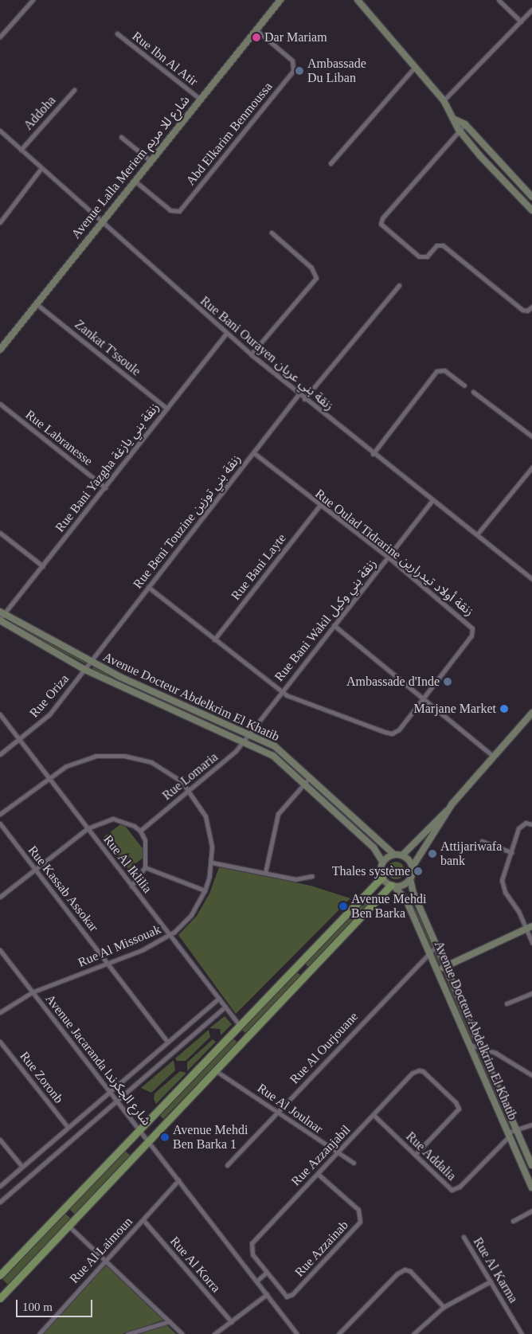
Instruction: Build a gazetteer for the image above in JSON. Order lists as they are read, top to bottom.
{
  "streets": {
    "main road": ["Avenue Lalla Meriem شارع للا مريم", "Avenue Docteur Abdelkrim El Khatib"],
    "street": [
      "Rue Ibn Al Atir",
      "Addoha",
      "Abd Elkarim Benmoussa",
      "Zankat T'ssoule",
      "Rue Bani Ourayen زنقة بني عريان",
      "Rue Labranesse",
      "Rue Bani Yazgha زنقة بني يازغة",
      "Rue Beni Touzine زنقة بني توزين",
      "Rue Oulad Tidrarine زنقة أولاد تيدرارين",
      "Rue Bani Layte",
      "Rue Bani Wakil زنقة بني وكيل",
      "Rue Oriza",
      "Rue Lomaria",
      "Rue Al Iklilia",
      "Rue Kassab Assokar",
      "Rue Al Missouak",
      "Rue Al Ourjouane",
      "Avenue Jacaranda شارع الجكرندا",
      "Rue Zoronb",
      "Rue Al Joulnar",
      "Rue Azzanjabil",
      "Rue Addalia",
      "Rue Azzainab",
      "Rue Al Laimoun",
      "Rue Al Korra",
      "Rue Al Karma"
    ]
  },
  "crossings": [
    ["Rue Ibn Al Atir", "Avenue Lalla Meriem شارع للا مريم"],
    ["Addoha", "Rue Bani Ourayen زنقة بني عريان"],
    ["Abd Elkarim Benmoussa", "Avenue Lalla Meriem شارع للا مريم"],
    ["Avenue Lalla Meriem شارع للا مريم", "Zankat T'ssoule"],
    ["Avenue Lalla Meriem شارع للا مريم", "Rue Bani Ourayen زنقة بني عريان"],
    ["Zankat T'ssoule", "Rue Bani Yazgha زنقة بني يازغة"],
    ["Rue Bani Ourayen زنقة بني عريان", "Rue Bani Yazgha زنقة بني يازغة"],
    ["Rue Bani Ourayen زنقة بني عريان", "Rue Beni Touzine زنقة بني توزين"],
    ["Rue Bani Ourayen زنقة بني عريان", "Rue Bani Wakil زنقة بني وكيل"],
    ["Rue Labranesse", "Rue Bani Yazgha زنقة بني يازغة"],
    ["Rue Bani Yazgha زنقة بني يازغة", "Avenue Docteur Abdelkrim El Khatib"],
    ["Rue Beni Touzine زنقة بني توزين", "Rue Oulad Tidrarine زنقة أولاد تيدرارين"],
    ["Rue Beni Touzine زنقة بني توزين", "Rue Oriza"],
    ["Rue Beni Touzine زنقة بني توزين", "Avenue Docteur Abdelkrim El Khatib"],
    ["Rue Oulad Tidrarine زنقة أولاد تيدرارين", "Rue Bani Layte"],
    ["Rue Oulad Tidrarine زنقة أولاد تيدرارين", "Rue Bani Wakil زنقة بني وكيل"],
    ["Rue Bani Wakil زنقة بني وكيل", "Avenue Docteur Abdelkrim El Khatib"],
    ["Rue Bani Wakil زنقة بني وكيل", "Rue Lomaria"],
    ["Rue Oriza", "Avenue Docteur Abdelkrim El Khatib"],
    ["Rue Oriza", "Rue Al Iklilia"],
    ["Avenue Docteur Abdelkrim El Khatib", "Rue Lomaria"],
    ["Avenue Docteur Abdelkrim El Khatib", "Rue Al Ourjouane"],
    ["Avenue Docteur Abdelkrim El Khatib", "Rue Addalia"],
    ["Rue Lomaria", "Rue Al Missouak"],
    ["Rue Al Iklilia", "Rue Al Missouak"],
    ["Rue Kassab Assokar", "Rue Al Missouak"],
    ["Rue Al Missouak", "Avenue Jacaranda شارع الجكرندا"],
    ["Rue Al Ourjouane", "Rue Al Joulnar"],
    ["Avenue Jacaranda شارع الجكرندا", "Rue Al Laimoun"],
    ["Rue Al Joulnar", "Rue Azzanjabil"],
    ["Rue Azzanjabil", "Rue Addalia"],
    ["Rue Azzanjabil", "Rue Azzainab"],
    ["Rue Al Laimoun", "Rue Al Korra"]
  ],
  "places": [
    "Dar Mariam",
    "Ambassade Du Liban",
    "Ambassade d'Inde",
    "Marjane Market",
    "Attijariwafa bank",
    "Thales système",
    "Avenue Mehdi Ben Barka",
    "Avenue Mehdi Ben Barka 1"
  ],
  "scale_bar": "100 m"
}
